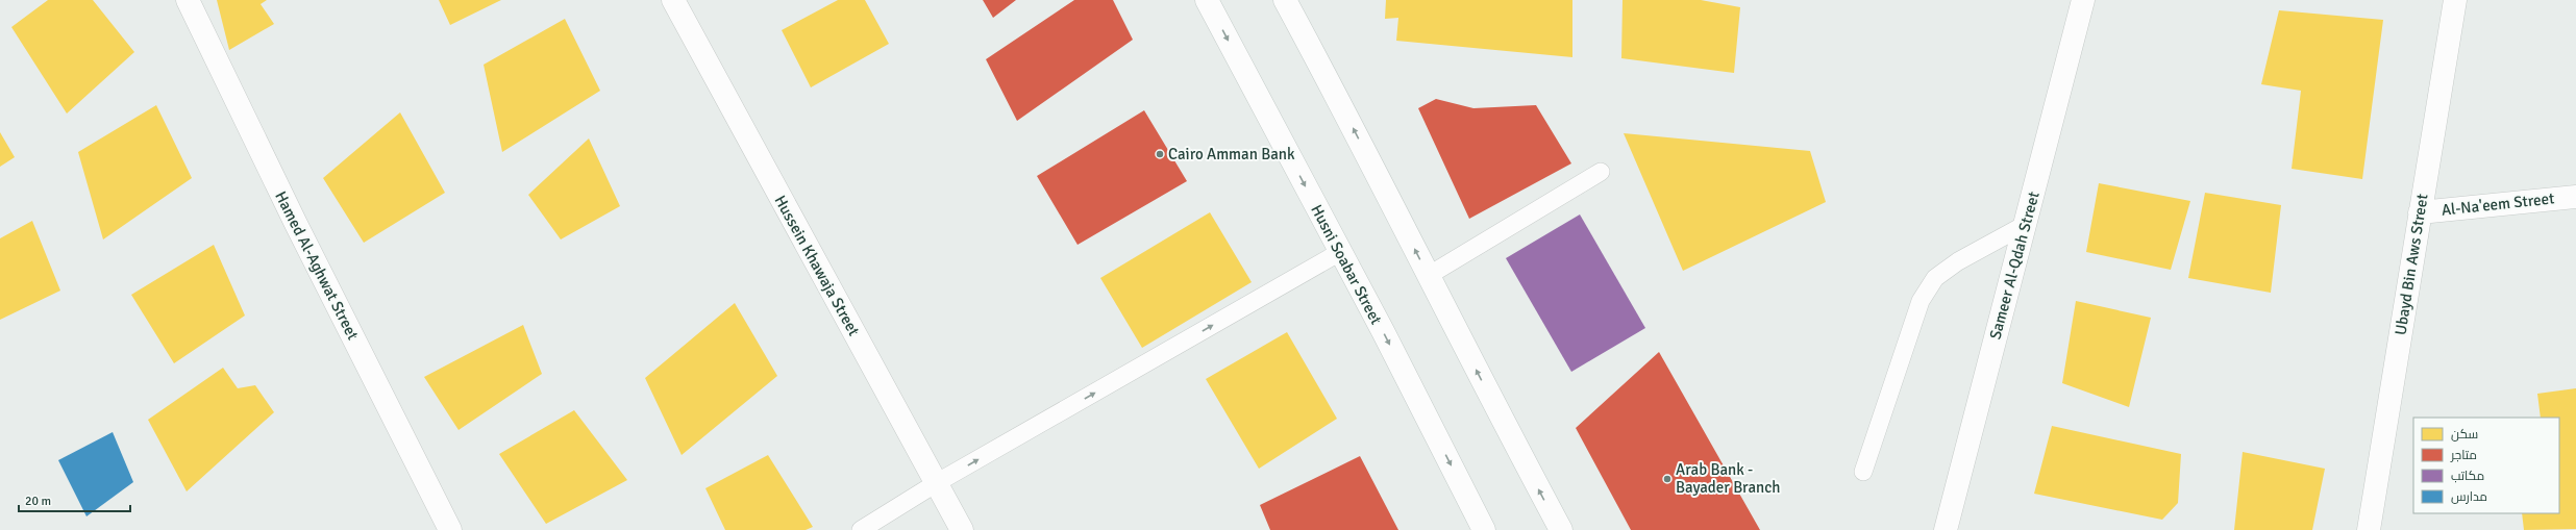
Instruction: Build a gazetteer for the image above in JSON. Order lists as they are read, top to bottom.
{
  "streets": {
    "street": [
      "Al-Na'eem Street",
      "Husni Soabar Street",
      "Ubayd Bin Aws Street",
      "Hamed Al-Aghwat Street",
      "Hussein Khawaja Street",
      "Sameer Al-Qdah Street"
    ]
  },
  "crossings": [
    ["Al-Na'eem Street", "Ubayd Bin Aws Street"]
  ],
  "places": ["Cairo Amman Bank", "Arab Bank - Bayader Branch"],
  "legend": [
    "سكن",
    "متاجر",
    "مكاتب",
    "مدارس"
  ],
  "scale_bar": "20 m"
}
